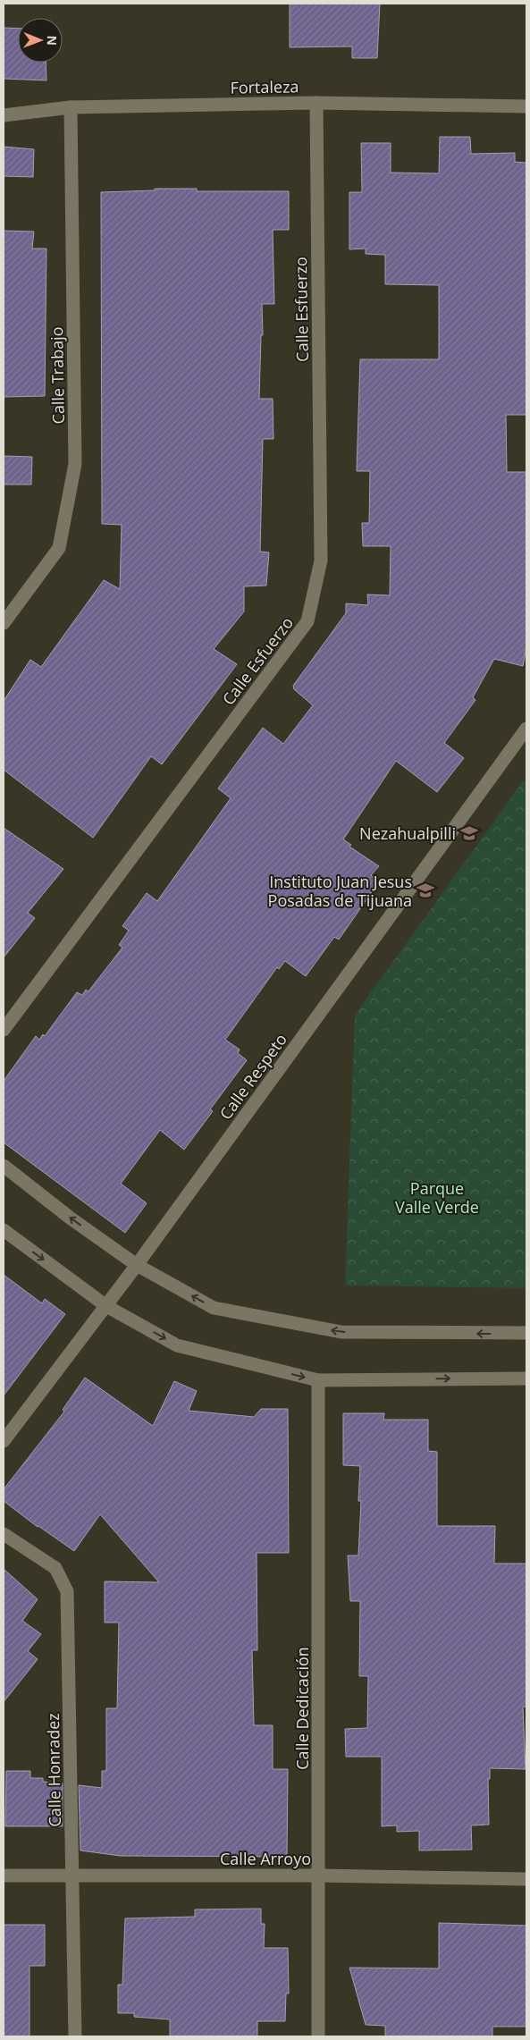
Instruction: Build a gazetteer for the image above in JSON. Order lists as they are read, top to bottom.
{
  "streets": {
    "street": [
      "Fortaleza",
      "Calle Esfuerzo",
      "Calle Trabajo",
      "Calle Respeto",
      "Calle Dedicación",
      "Calle Honradez",
      "Calle Arroyo"
    ]
  },
  "crossings": [
    ["Fortaleza", "Calle Esfuerzo"],
    ["Fortaleza", "Calle Trabajo"],
    ["Calle Dedicación", "Calle Arroyo"],
    ["Calle Honradez", "Calle Arroyo"]
  ],
  "parks": ["Parque Valle Verde"],
  "places": {
    "school or university": ["Nezahualpilli", "Instituto Juan Jesus Posadas de Tijuana"]
  },
  "north": "right"
}
